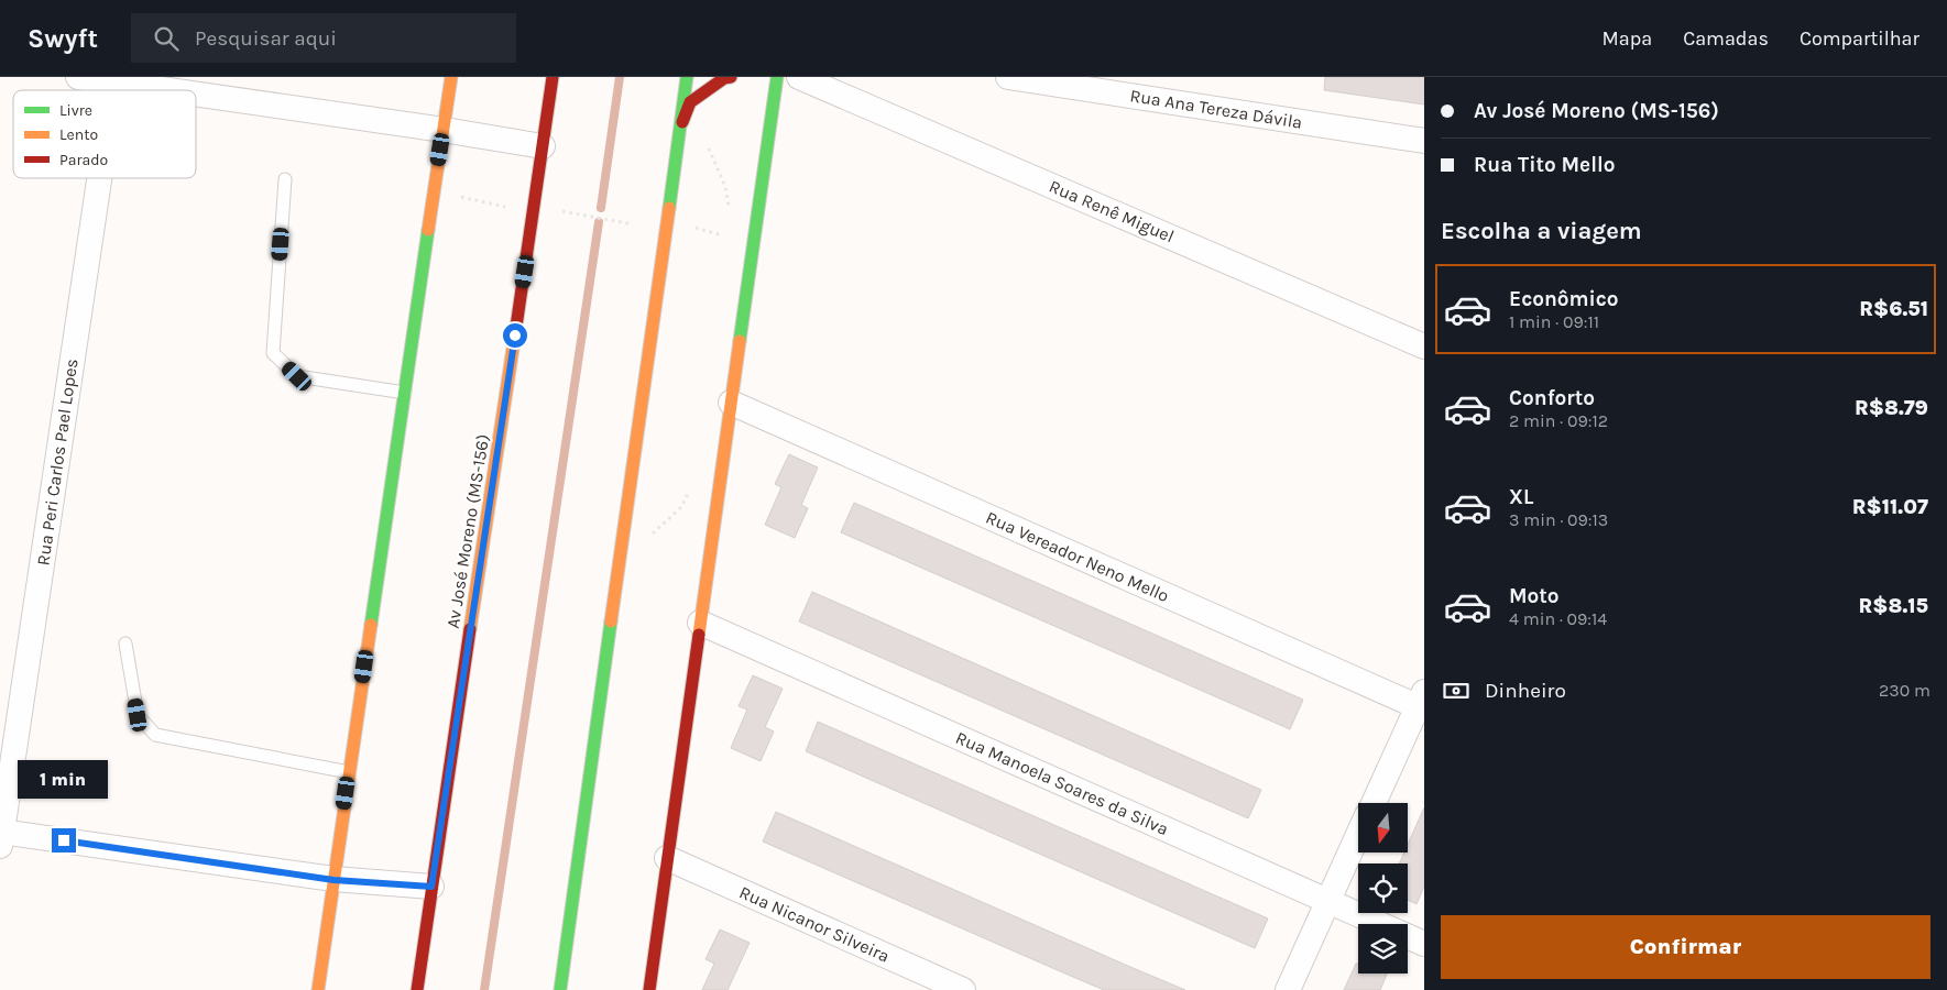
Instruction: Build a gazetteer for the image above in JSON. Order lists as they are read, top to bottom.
{
  "streets": {
    "main road": ["Av José Moreno (MS-156)"],
    "street": [
      "Rua Ana Tereza Dávila",
      "Rua Renê Miguel",
      "Rua Peri Carlos Pael Lopes",
      "Rua Vereador Neno Mello",
      "Rua Manoela Soares da Silva",
      "Rua Nicanor Silveira"
    ]
  },
  "legend": ["Livre", "Lento", "Parado"],
  "north": "bottom",
  "page": {
    "header": "Swyft",
    "search": "Pesquisar aqui",
    "nav": ["Mapa", "Camadas", "Compartilhar"],
    "banner": ["Av José Moreno (MS-156)", "Rua Tito Mello"],
    "heading": "Escolha a viagem",
    "list": [
      {
        "name": "Econômico",
        "note": "1 min · 09:11",
        "value": "R$6.51"
      },
      {
        "name": "Conforto",
        "note": "2 min · 09:12",
        "value": "R$8.79"
      },
      {
        "name": "XL",
        "note": "3 min · 09:13",
        "value": "R$11.07"
      },
      {
        "name": "Moto",
        "note": "4 min · 09:14",
        "value": "R$8.15"
      }
    ],
    "pay": ["Dinheiro", "230 m"],
    "bubble": "1 min",
    "buttons": "Confirmar"
  }
}
